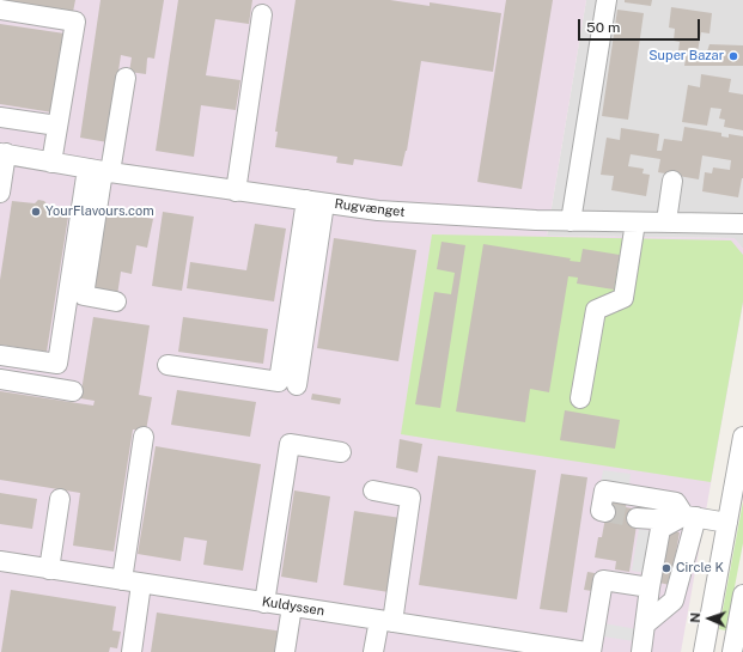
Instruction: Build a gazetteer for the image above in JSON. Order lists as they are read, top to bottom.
{
  "streets": {
    "street": ["Rugvænget", "Kuldyssen"]
  },
  "places": ["Super Bazar", "YourFlavours.com", "Circle K"],
  "scale_bar": "50 m",
  "north": "left"
}
